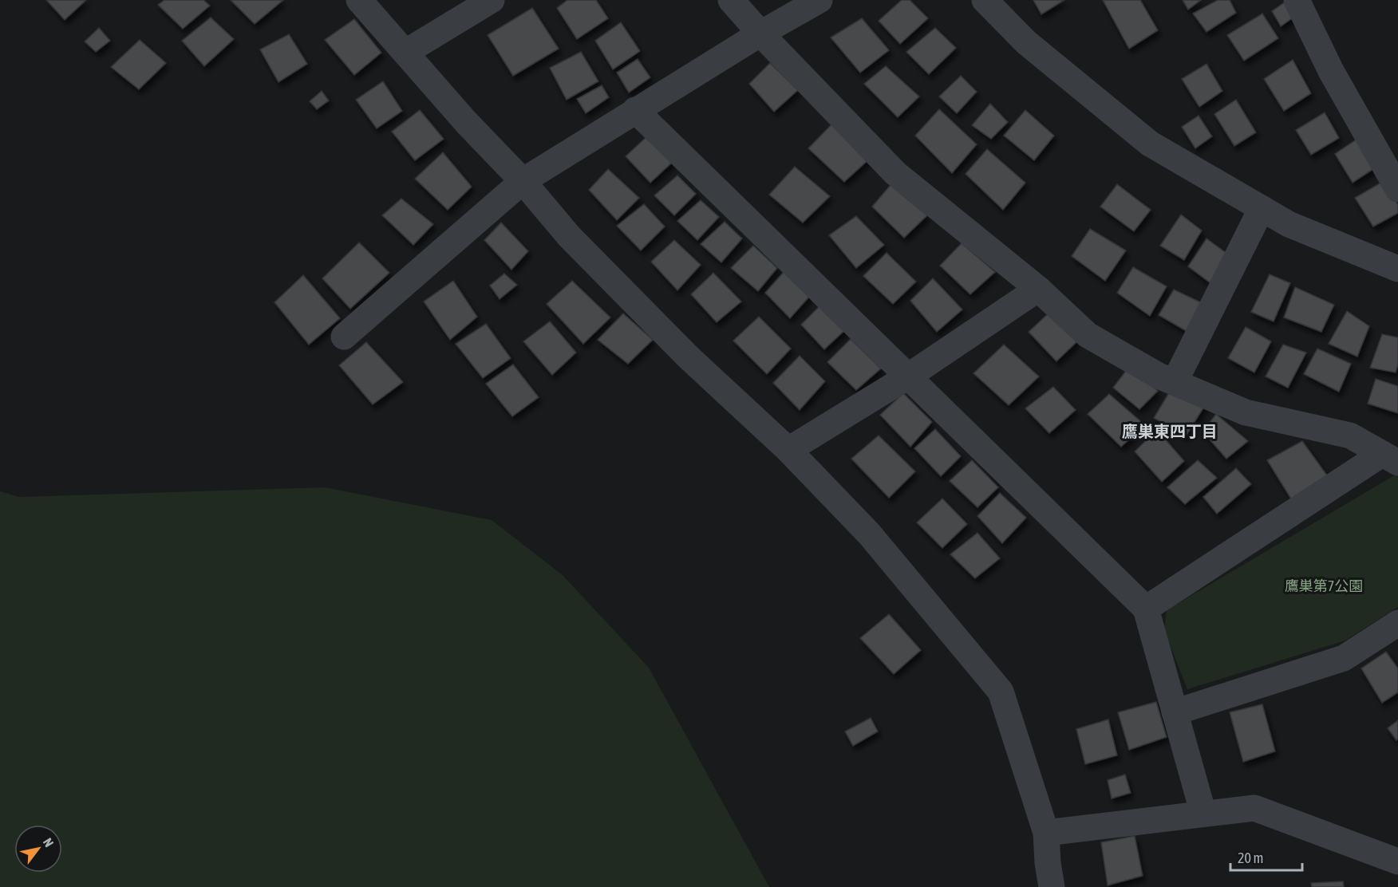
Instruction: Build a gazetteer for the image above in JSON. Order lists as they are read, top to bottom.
{
  "districts": ["鷹巣東四丁目"],
  "parks": ["鷹巣第7公園"],
  "scale_bar": "20 m",
  "north": "top right"
}
